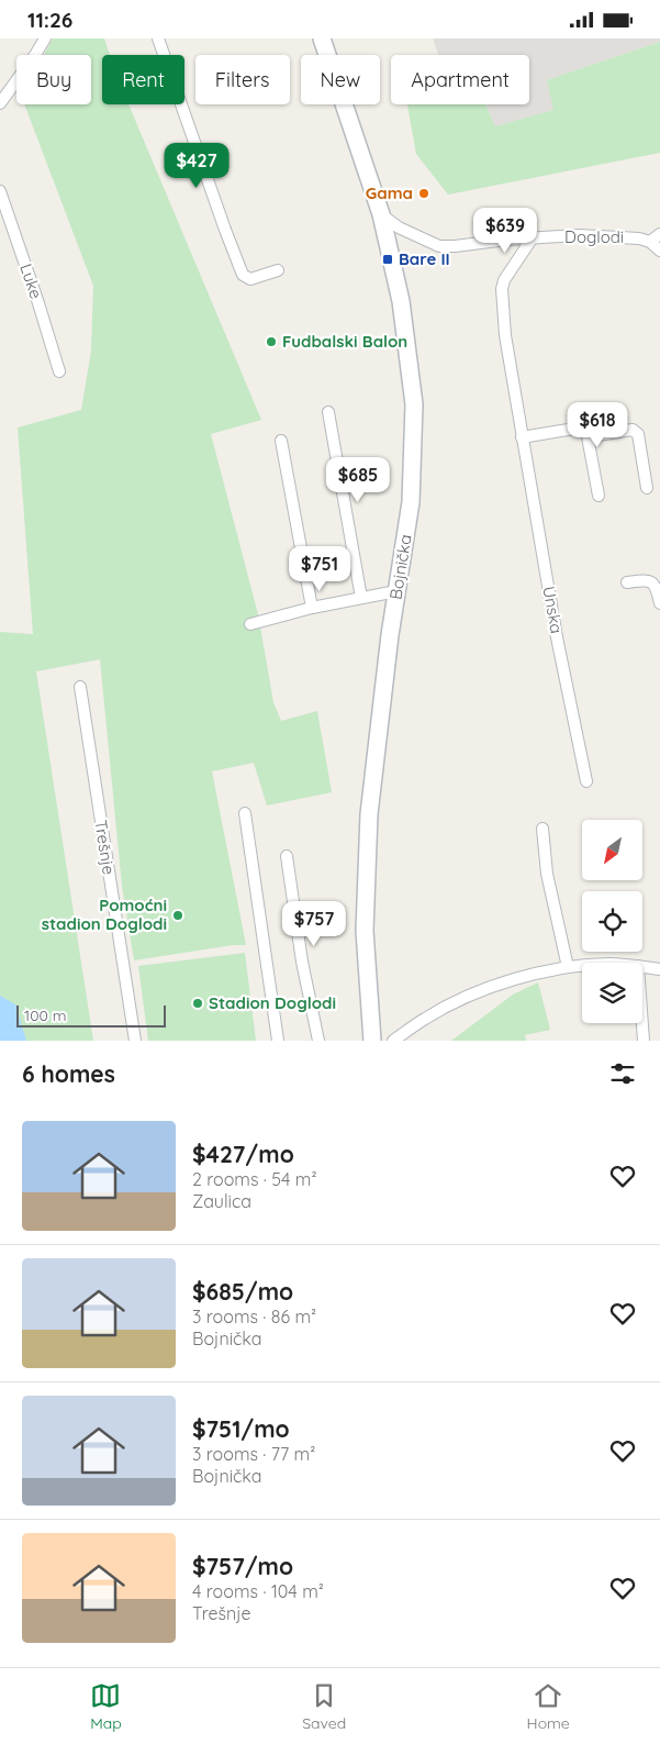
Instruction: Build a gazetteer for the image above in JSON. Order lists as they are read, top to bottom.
{
  "streets": {
    "main road": ["Bojnička"],
    "street": [
      "Doglodi",
      "Luke",
      "Unska",
      "Trešnje"
    ]
  },
  "crossings": [
    ["Doglodi", "Bojnička"],
    ["Doglodi", "Unska"]
  ],
  "places": {
    "other": [
      "Gama",
      "Fudbalski Balon",
      "Pomoćni stadion Doglodi",
      "Stadion Doglodi"
    ],
    "transit": ["Bare II"]
  },
  "scale_bar": "100 m",
  "north": "bottom left",
  "page": {
    "status": "11:26",
    "chip": [
      "Buy",
      "Rent",
      "Filters",
      "New",
      "Apartment"
    ],
    "price": [
      "$427",
      "$639",
      "$618",
      "$685",
      "$751",
      "$757"
    ],
    "scale": "100 m",
    "heading": "6 homes",
    "list": [
      {
        "name": "$427/mo",
        "note": "2 rooms · 54 m² · Zaulica"
      },
      {
        "name": "$685/mo",
        "note": "3 rooms · 86 m² · Bojnička"
      },
      {
        "name": "$751/mo",
        "note": "3 rooms · 77 m² · Bojnička"
      },
      {
        "name": "$757/mo",
        "note": "4 rooms · 104 m² · Trešnje"
      }
    ],
    "tabs": ["Map", "Saved", "Home"]
  }
}
